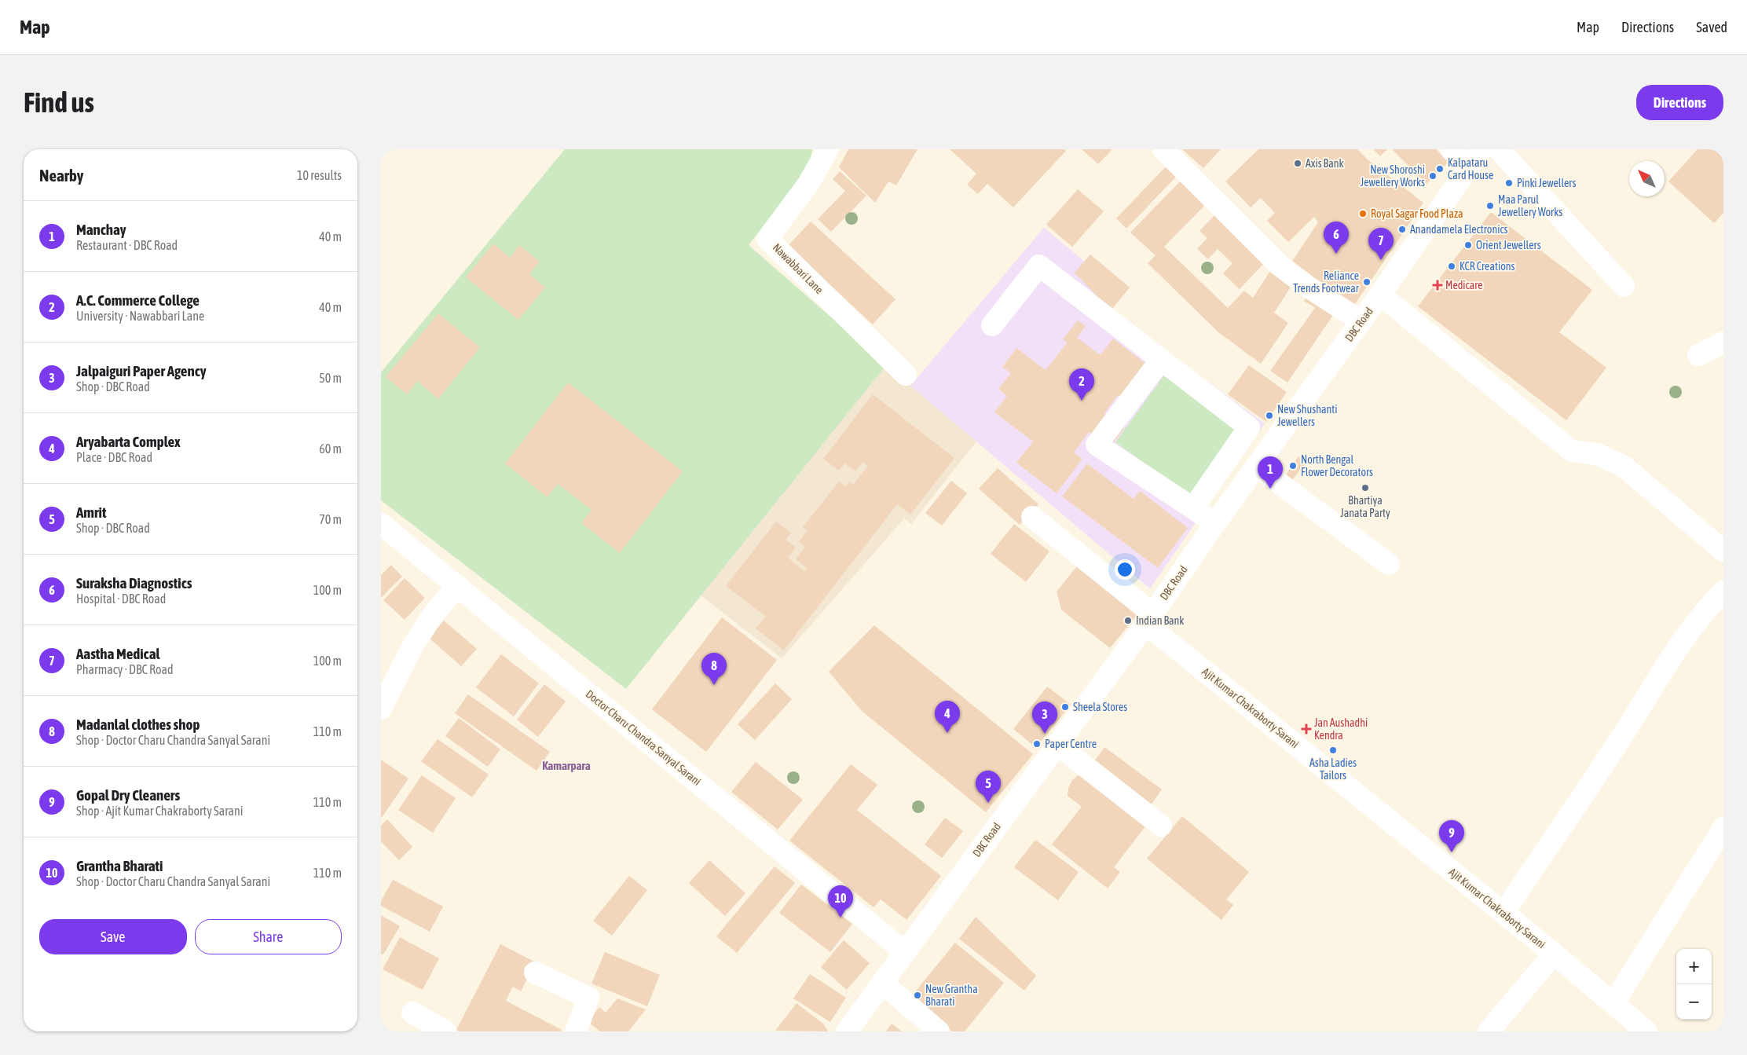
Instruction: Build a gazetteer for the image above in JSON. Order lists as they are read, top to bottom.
{
  "streets": {
    "street": [
      "Nawabbari Lane",
      "DBC Road",
      "Ajit Kumar Chakraborty Sarani",
      "Doctor Charu Chandra Sanyal Sarani"
    ]
  },
  "crossings": [
    ["DBC Road", "Ajit Kumar Chakraborty Sarani"],
    ["DBC Road", "Doctor Charu Chandra Sanyal Sarani"]
  ],
  "districts": ["Kamarpara"],
  "places": {
    "other": [
      "Axis Bank",
      "Kalpataru Card House",
      "New Shoroshi Jewellery Works",
      "Pinki Jewellers",
      "Maa Parul Jewellery Works",
      "Royal Sagar Food Plaza",
      "Anandamela Electronics",
      "Orient Jewellers",
      "KCR Creations",
      "Reliance Trends Footwear",
      "New Shushanti Jewellers",
      "North Bengal Flower Decorators",
      "Bhartiya Janata Party",
      "Indian Bank",
      "Sheela Stores",
      "Paper Centre",
      "Asha Ladies Tailors",
      "New Grantha Bharati"
    ],
    "health": ["Medicare", "Jan Aushadhi Kendra"]
  },
  "north": "top left",
  "page": {
    "header": "Map",
    "nav": ["Map", "Directions", "Saved"],
    "buttons": [
      "Directions",
      ["Save", "Share"]
    ],
    "title": "Find us",
    "heading": ["Nearby", "10 results"],
    "list": [
      {
        "mark": "1",
        "name": "Manchay",
        "note": "Restaurant · DBC Road",
        "value": "40 m"
      },
      {
        "mark": "2",
        "name": "A.C. Commerce College",
        "note": "University · Nawabbari Lane",
        "value": "40 m"
      },
      {
        "mark": "3",
        "name": "Jalpaiguri Paper Agency",
        "note": "Shop · DBC Road",
        "value": "50 m"
      },
      {
        "mark": "4",
        "name": "Aryabarta Complex",
        "note": "Place · DBC Road",
        "value": "60 m"
      },
      {
        "mark": "5",
        "name": "Amrit",
        "note": "Shop · DBC Road",
        "value": "70 m"
      },
      {
        "mark": "6",
        "name": "Suraksha Diagnostics",
        "note": "Hospital · DBC Road",
        "value": "100 m"
      },
      {
        "mark": "7",
        "name": "Aastha Medical",
        "note": "Pharmacy · DBC Road",
        "value": "100 m"
      },
      {
        "mark": "8",
        "name": "Madanlal clothes shop",
        "note": "Shop · Doctor Charu Chandra Sanyal Sarani",
        "value": "110 m"
      },
      {
        "mark": "9",
        "name": "Gopal Dry Cleaners",
        "note": "Shop · Ajit Kumar Chakraborty Sarani",
        "value": "110 m"
      },
      {
        "mark": "10",
        "name": "Grantha Bharati",
        "note": "Shop · Doctor Charu Chandra Sanyal Sarani",
        "value": "110 m"
      }
    ],
    "pins": [
      "6",
      "7",
      "2",
      "1",
      "8",
      "4",
      "3",
      "5",
      "9",
      "10"
    ],
    "map_buttons": ["+", "−"]
  }
}
